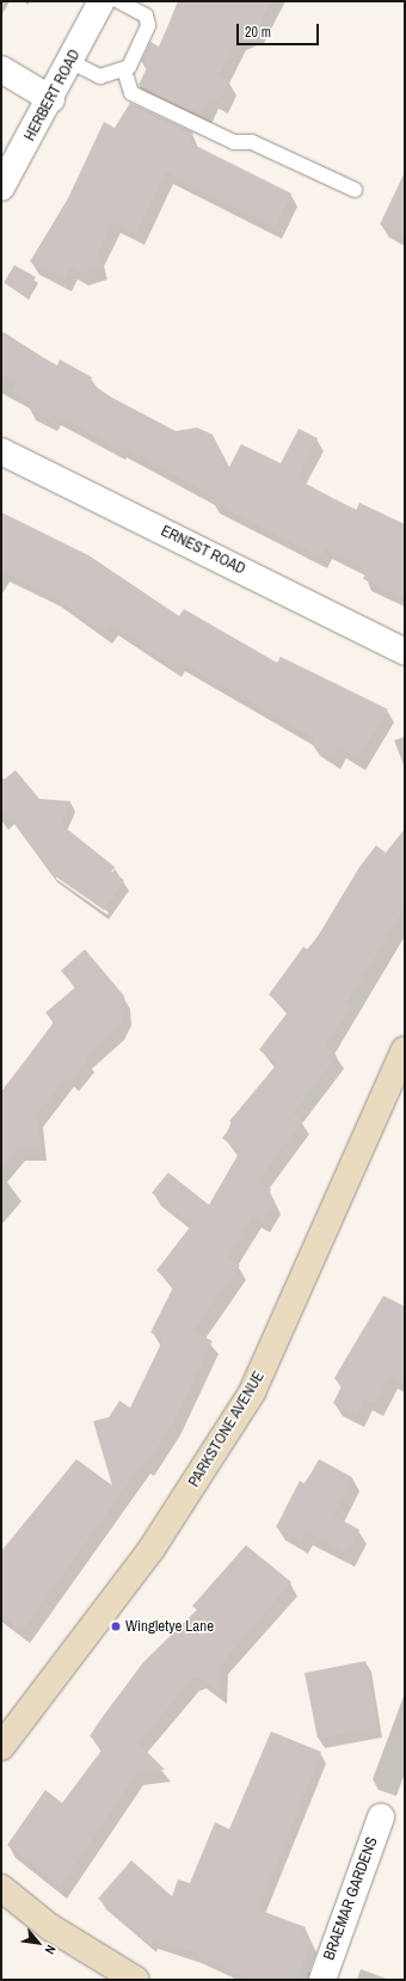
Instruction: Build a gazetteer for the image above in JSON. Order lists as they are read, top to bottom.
{
  "streets": {
    "street": [
      "HERBERT ROAD",
      "ERNEST ROAD",
      "PARKSTONE AVENUE",
      "BRAEMAR GARDENS"
    ]
  },
  "places": ["Wingletye Lane"],
  "scale_bar": "20 m",
  "north": "bottom right"
}
